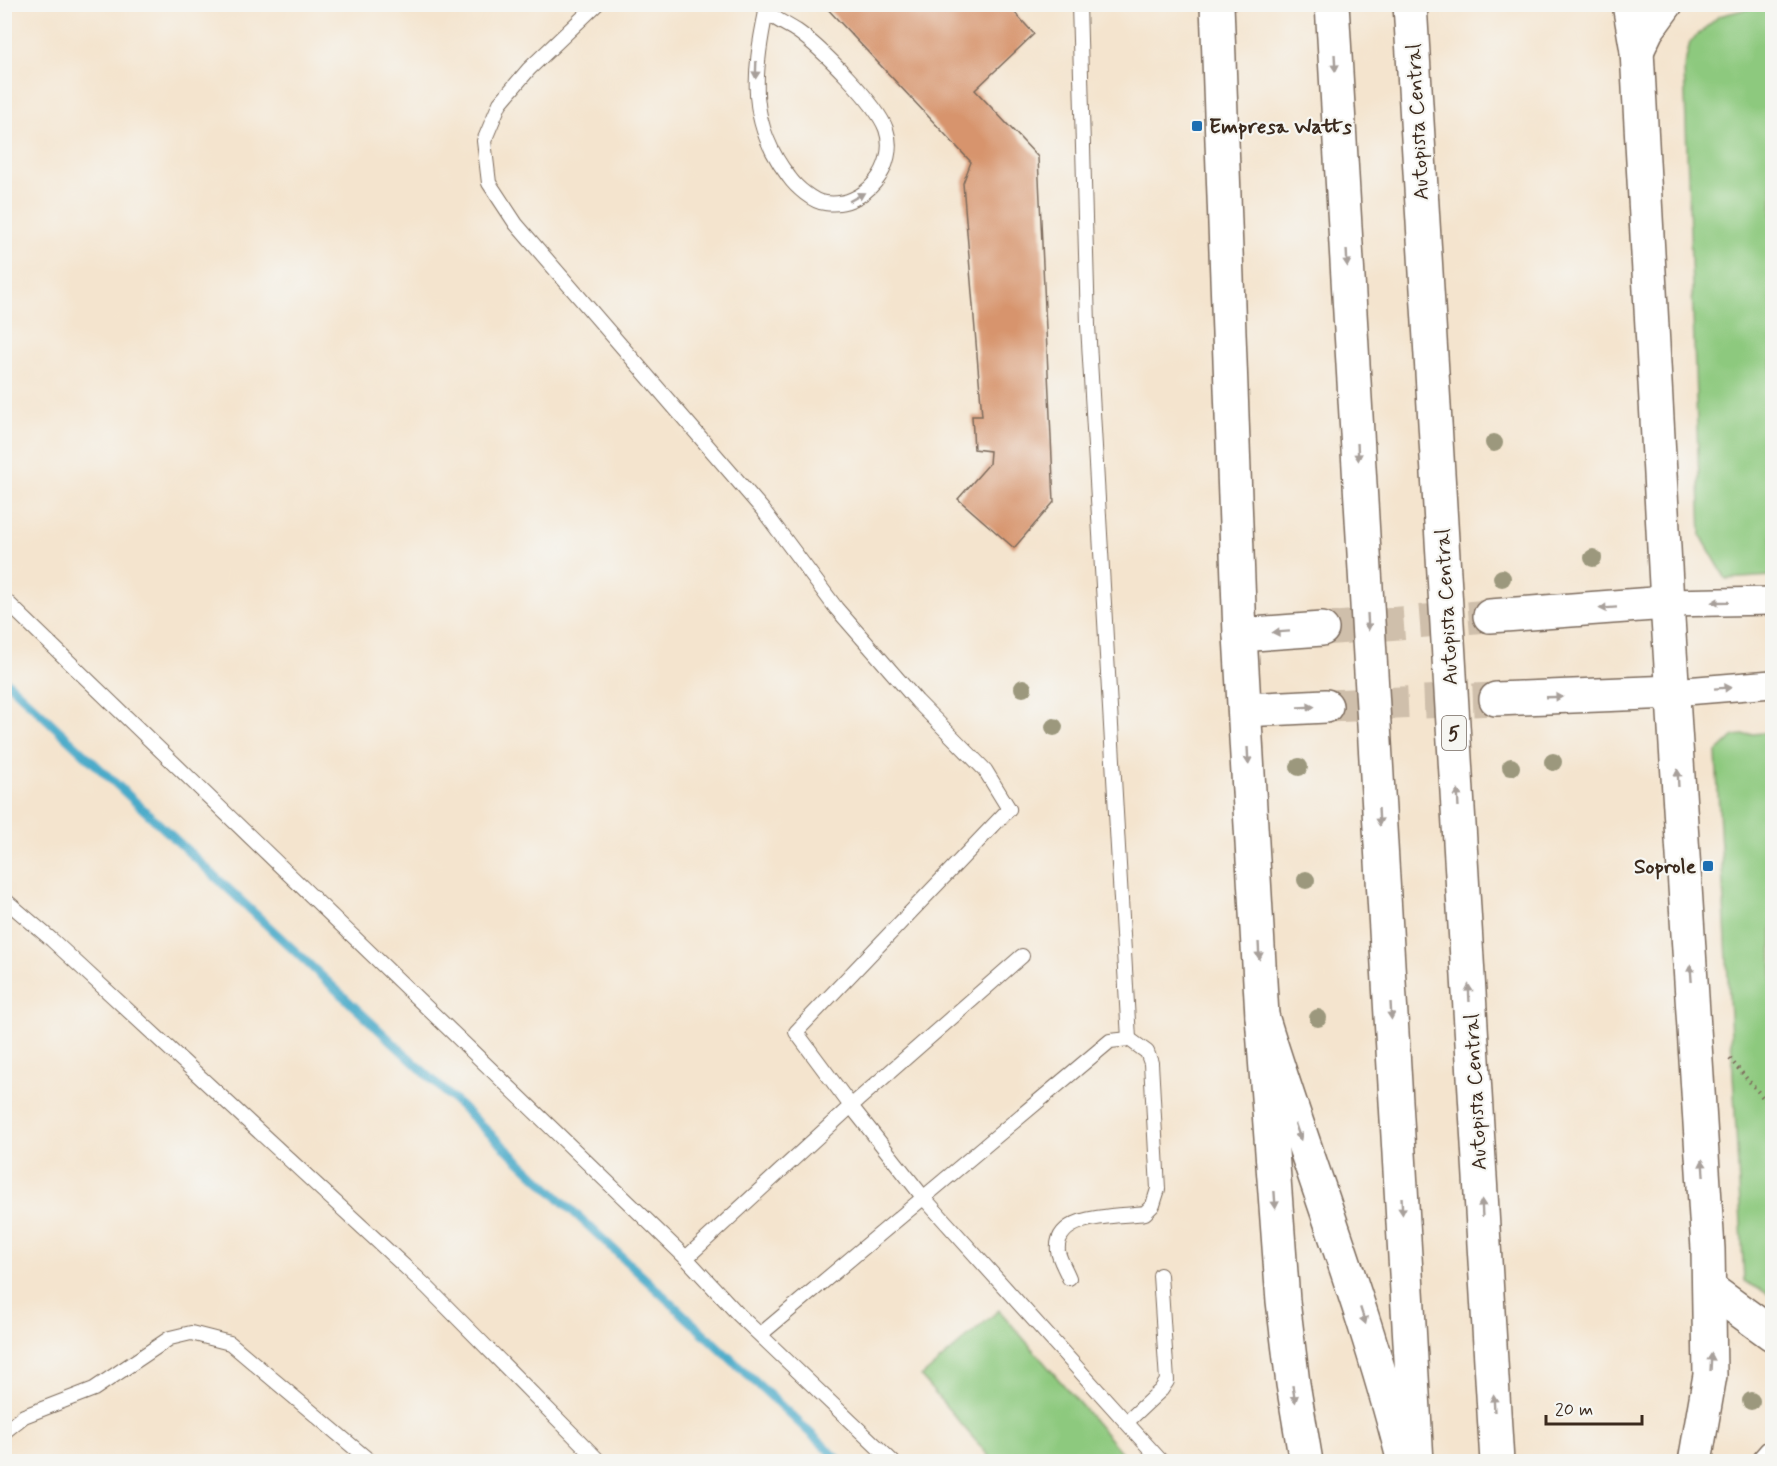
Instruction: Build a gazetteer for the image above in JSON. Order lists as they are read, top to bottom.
{
  "streets": {
    "main road": ["Autopista Central", "5"]
  },
  "places": {
    "transit": ["Empresa Watts", "Soprole"]
  },
  "scale_bar": "20 m"
}
